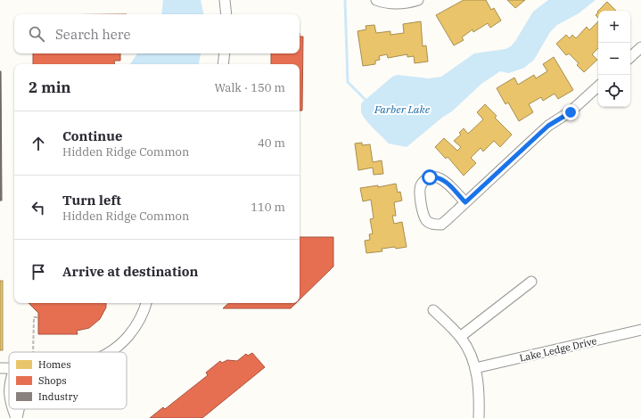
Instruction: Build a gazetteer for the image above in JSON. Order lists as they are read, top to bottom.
{
  "streets": {
    "street": ["Lake Ledge Drive"]
  },
  "water": ["Farber Lake"],
  "legend": ["Homes", "Shops", "Industry"],
  "page": {
    "map_buttons": ["+", "−"],
    "search": "Search here",
    "heading": ["2 min", "Walk · 150 m"],
    "list": [
      ["Continue", "Hidden Ridge Common", "40 m"],
      ["Turn left", "Hidden Ridge Common", "110 m"],
      "Arrive at destination"
    ]
  }
}
